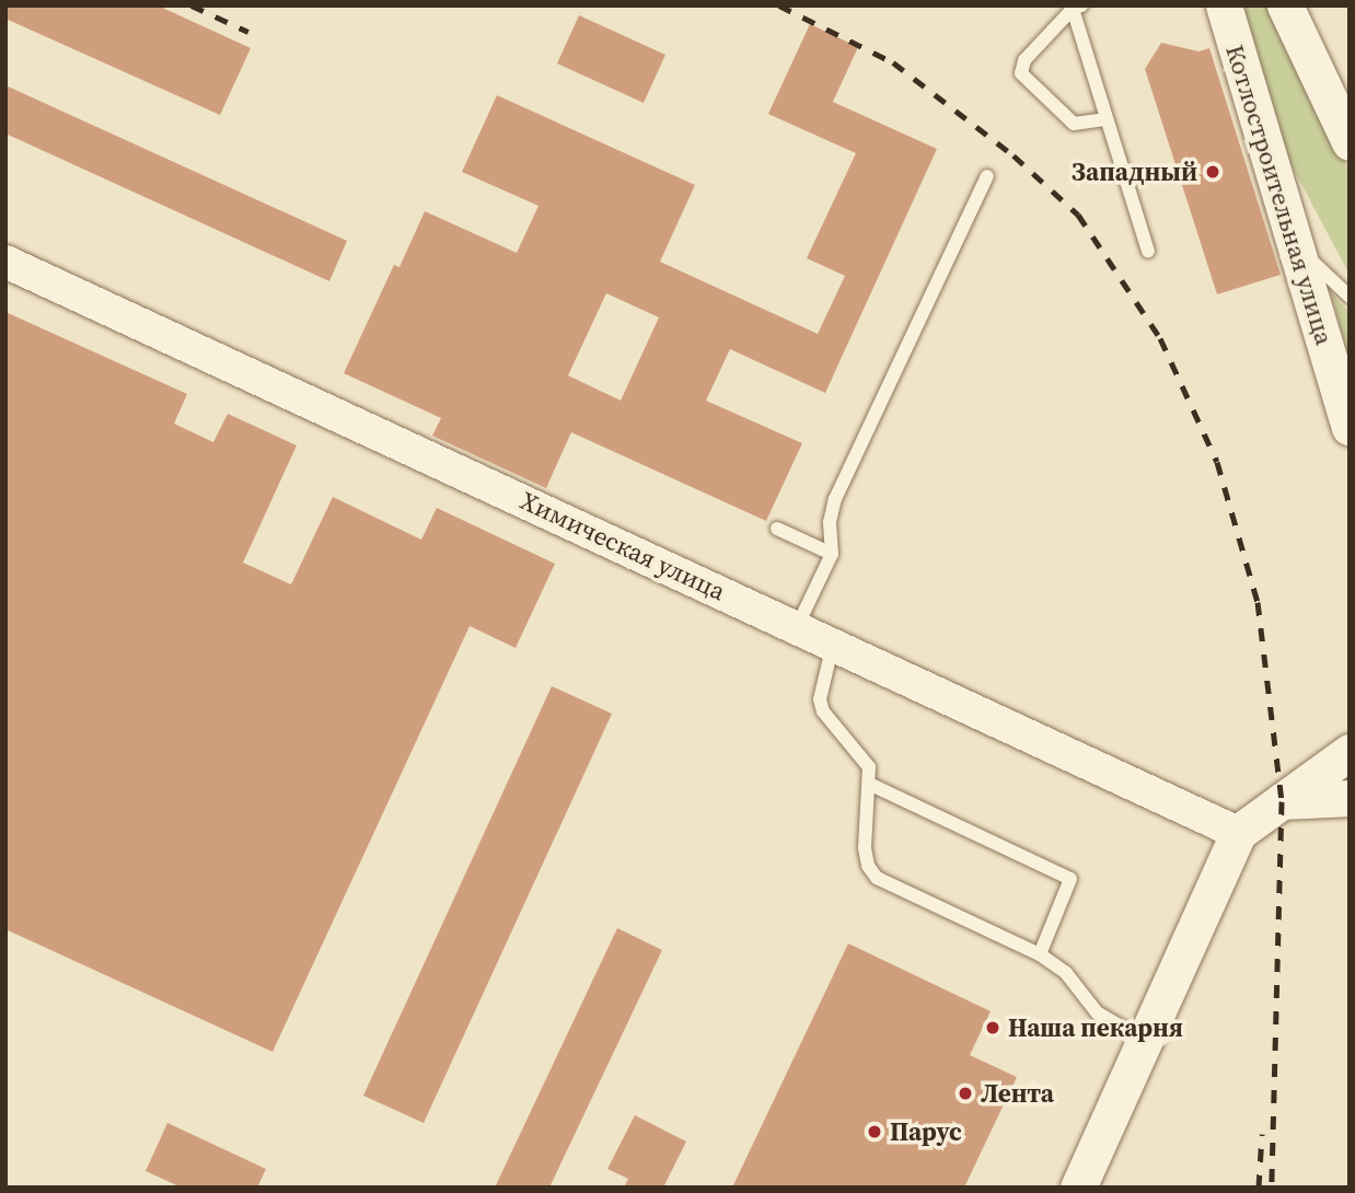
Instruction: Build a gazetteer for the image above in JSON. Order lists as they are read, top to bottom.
{
  "streets": {
    "main road": ["Котлостроительная улица"],
    "street": ["Химическая улица"]
  },
  "places": [
    "Западный",
    "Наша пекарня",
    "Лента",
    "Парус"
  ]
}
